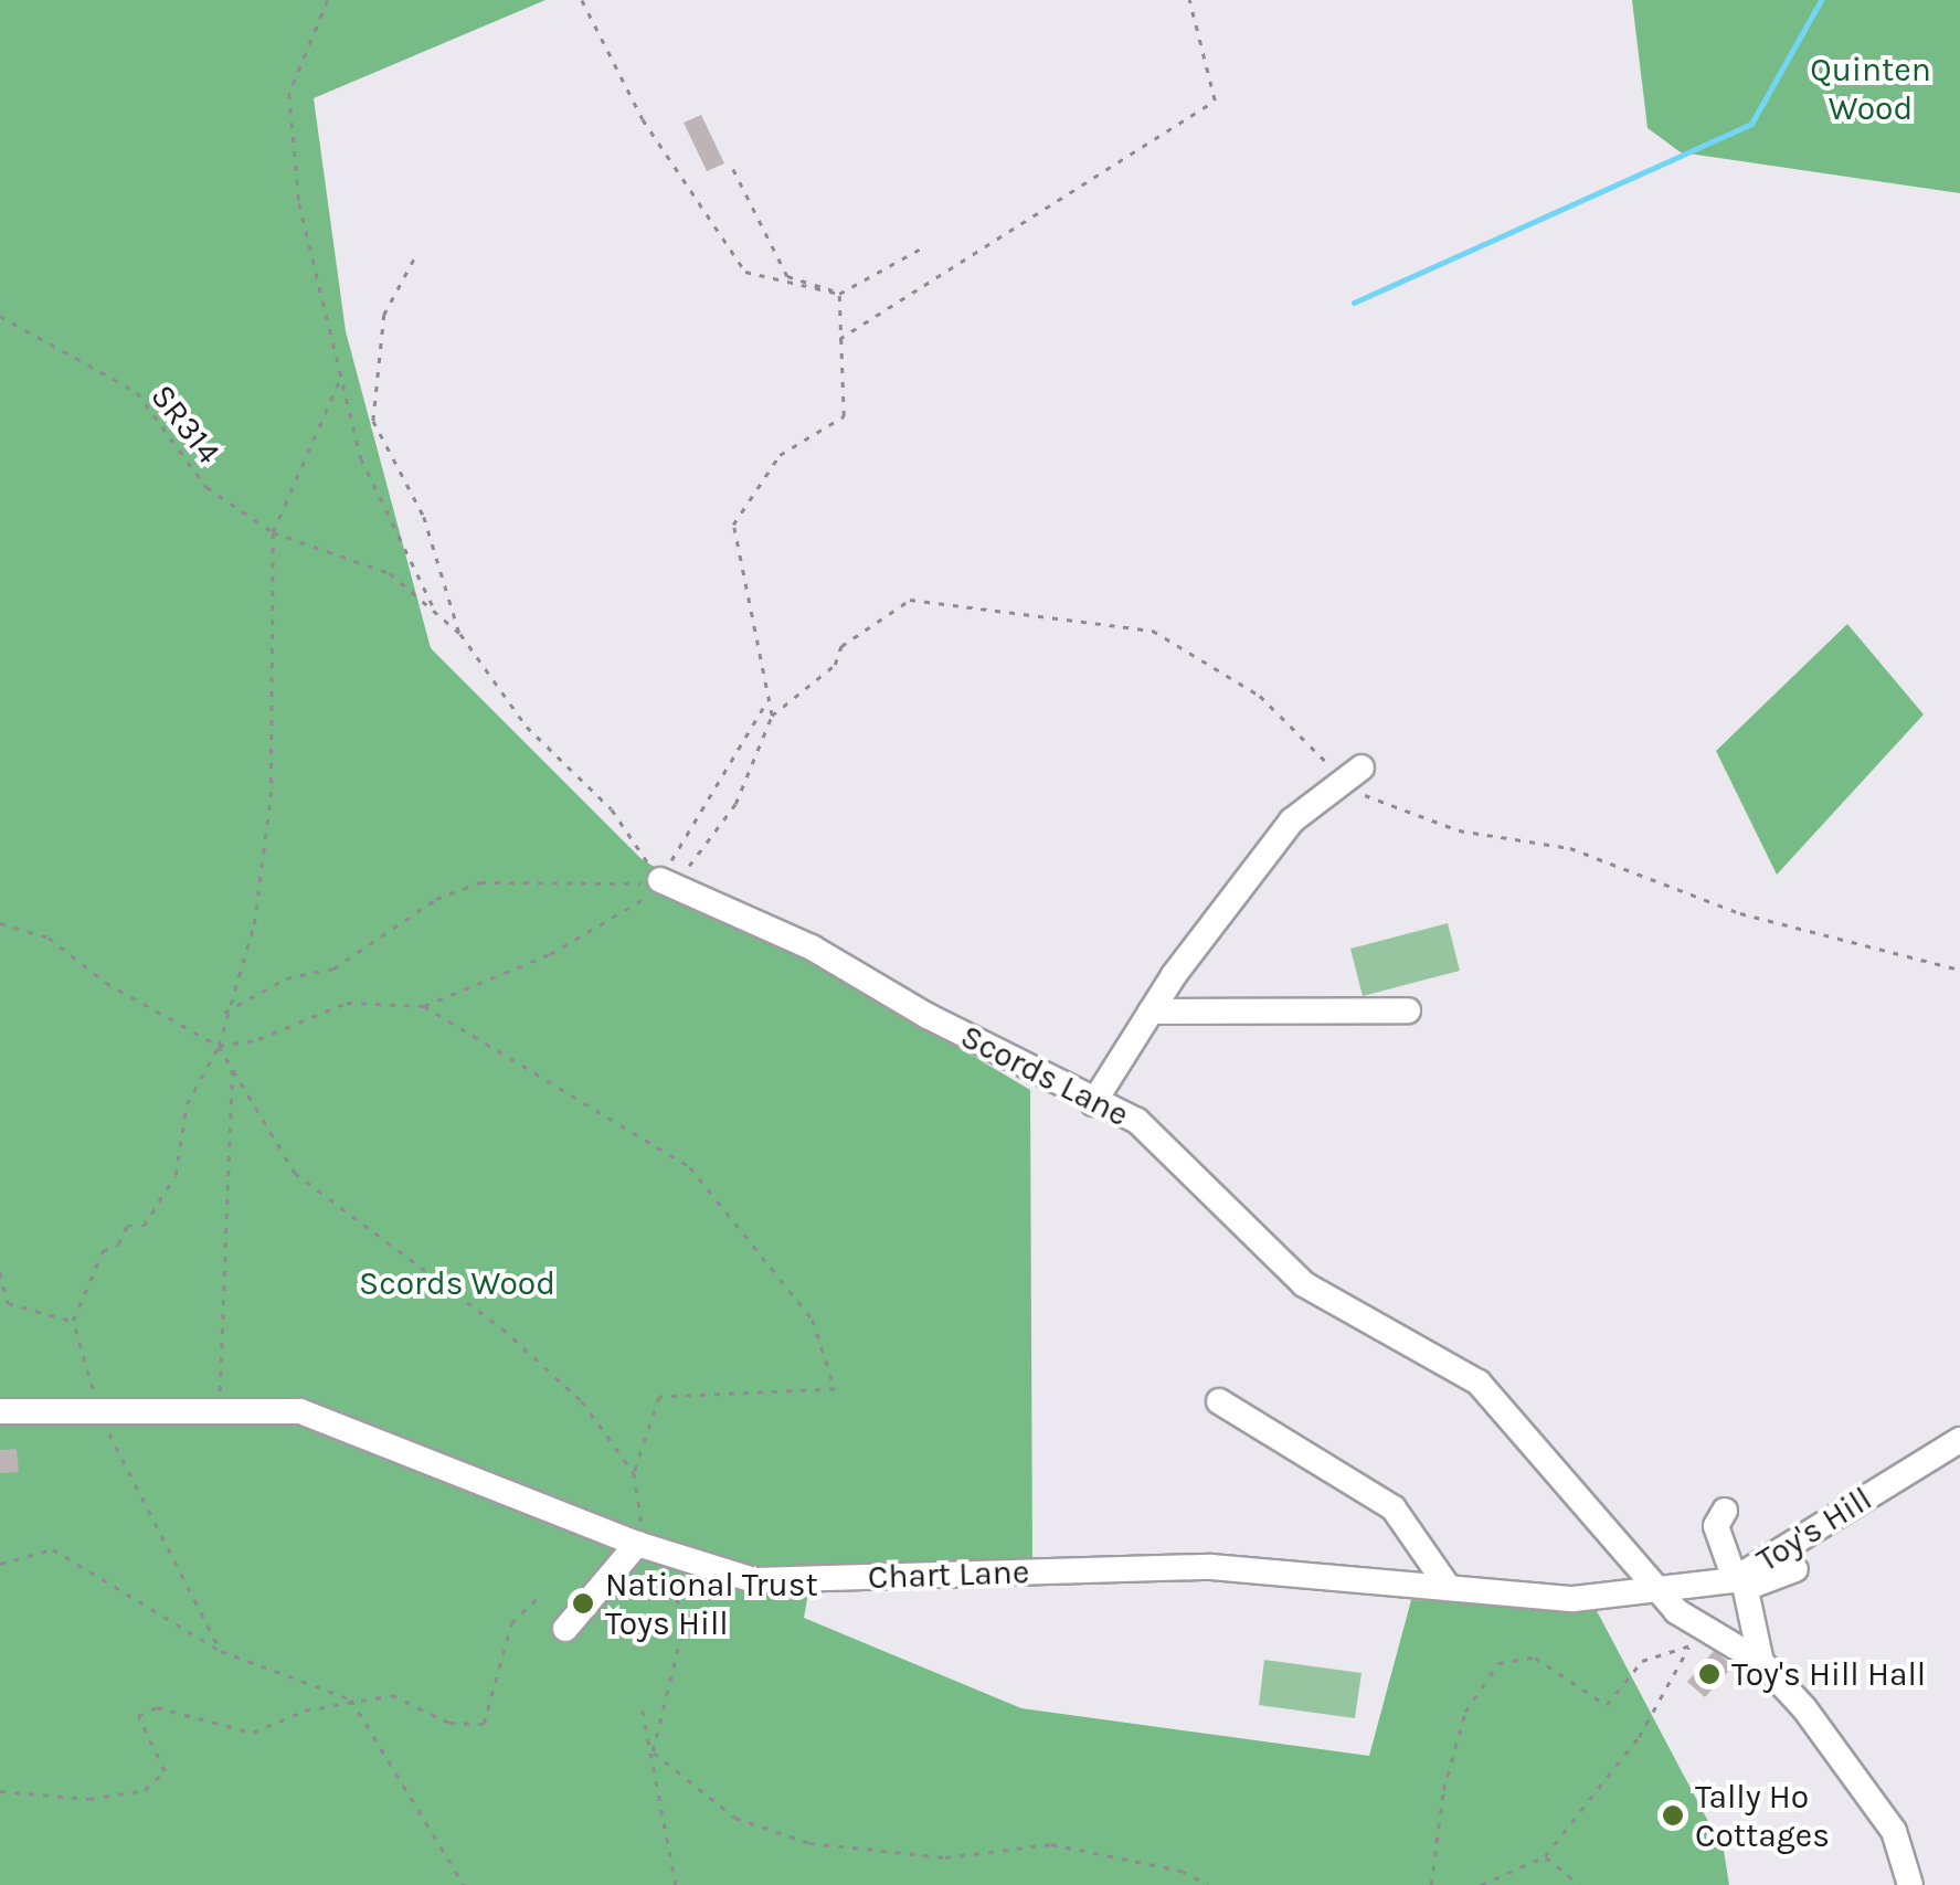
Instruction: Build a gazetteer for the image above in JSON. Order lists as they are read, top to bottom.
{
  "streets": {
    "street": ["Scords Lane", "Toy's Hill", "Chart Lane"],
    "path": ["SR314"]
  },
  "crossings": [
    ["Scords Lane", "Toy's Hill"],
    ["Scords Lane", "Chart Lane"],
    ["Toy's Hill", "Chart Lane"]
  ],
  "parks": ["Quinten Wood", "Scords Wood"],
  "places": ["National Trust Toys Hill", "Toy's Hill Hall", "Tally Ho Cottages"]
}
